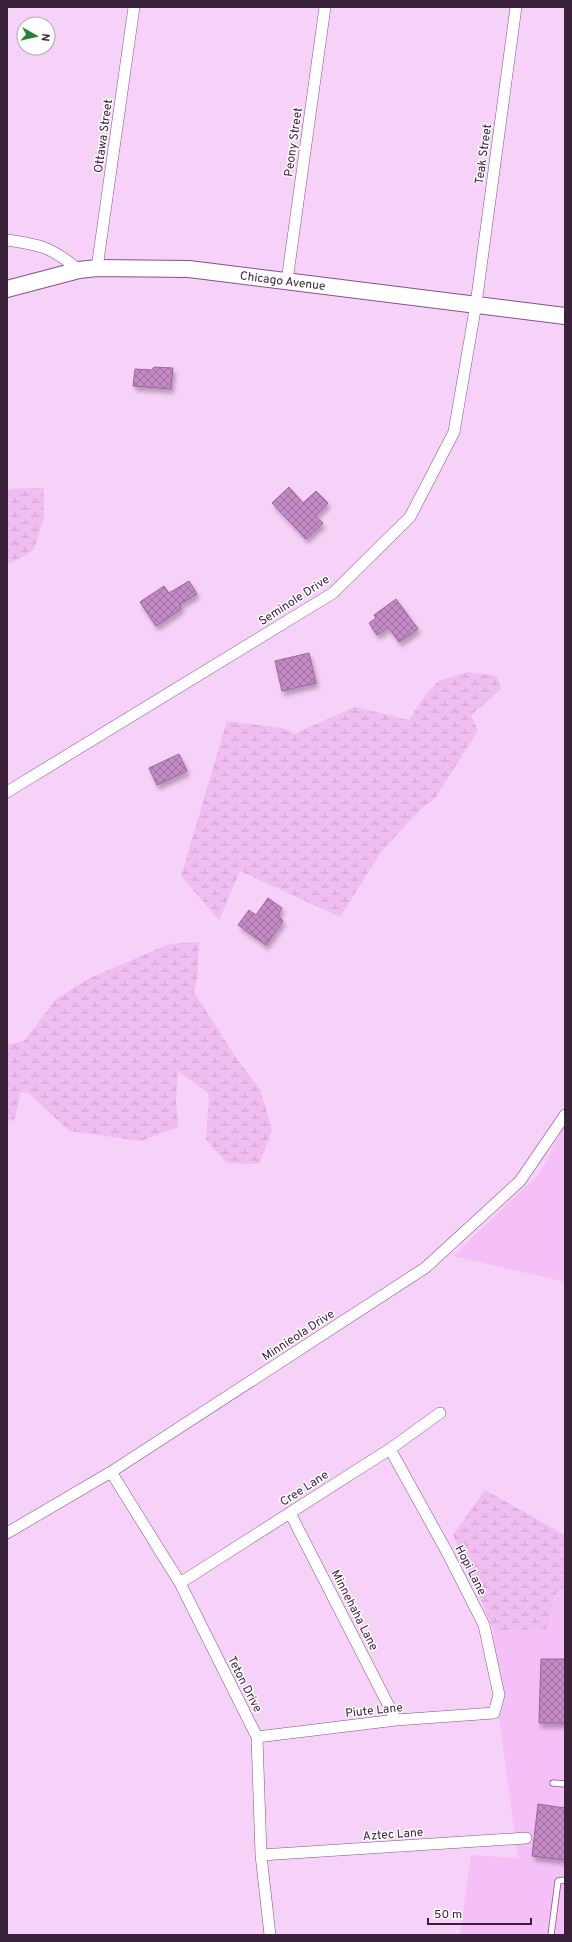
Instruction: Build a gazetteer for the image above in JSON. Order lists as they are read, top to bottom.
{
  "streets": {
    "street": [
      "Ottawa Street",
      "Peony Street",
      "Teak Street",
      "Chicago Avenue",
      "Seminole Drive",
      "Minnieola Drive",
      "Cree Lane",
      "Hopi Lane",
      "Minnehaha Lane",
      "Teton Drive",
      "Piute Lane",
      "Aztec Lane"
    ]
  },
  "crossings": [
    ["Ottawa Street", "Chicago Avenue"],
    ["Peony Street", "Chicago Avenue"],
    ["Teak Street", "Chicago Avenue"],
    ["Teak Street", "Seminole Drive"],
    ["Chicago Avenue", "Seminole Drive"],
    ["Minnieola Drive", "Teton Drive"],
    ["Cree Lane", "Hopi Lane"],
    ["Cree Lane", "Minnehaha Lane"],
    ["Cree Lane", "Teton Drive"],
    ["Hopi Lane", "Piute Lane"],
    ["Minnehaha Lane", "Piute Lane"],
    ["Teton Drive", "Piute Lane"],
    ["Teton Drive", "Aztec Lane"]
  ],
  "scale_bar": "50 m",
  "north": "right"
}
